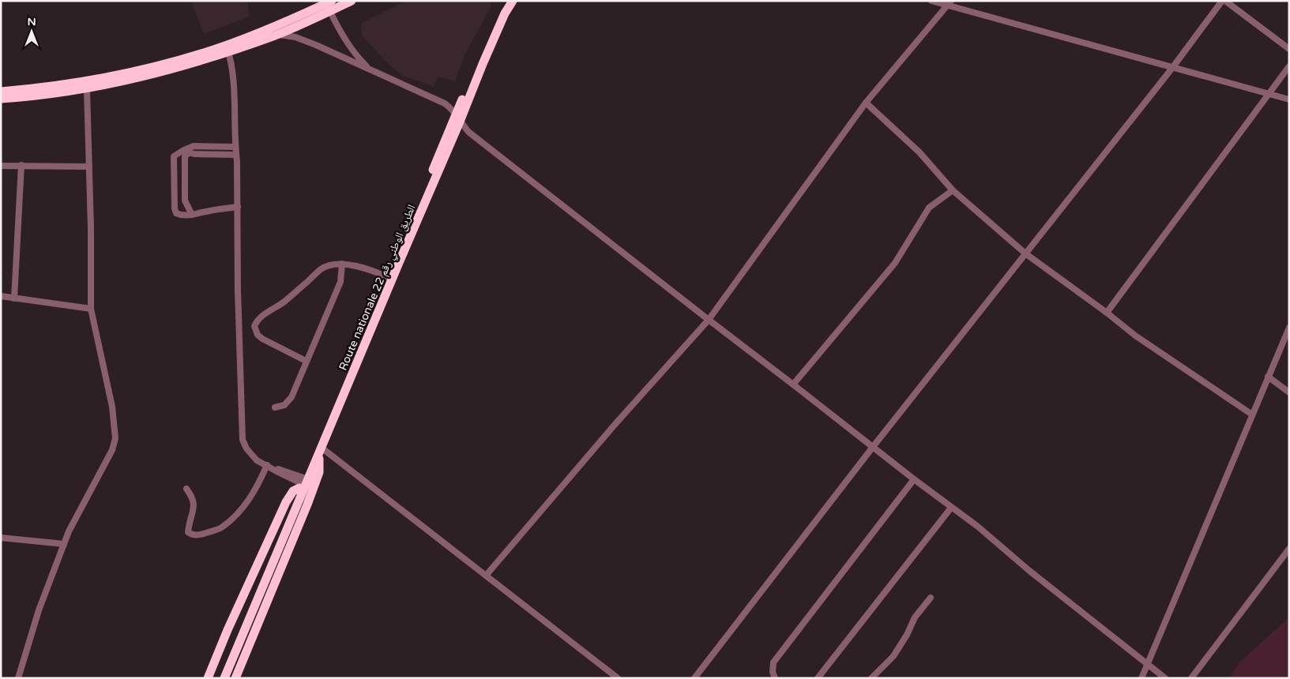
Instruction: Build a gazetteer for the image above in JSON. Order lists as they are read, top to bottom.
{
  "streets": {
    "highway": ["Route nationale 22 الطريق الوطني رقم"]
  },
  "north": "top"
}
